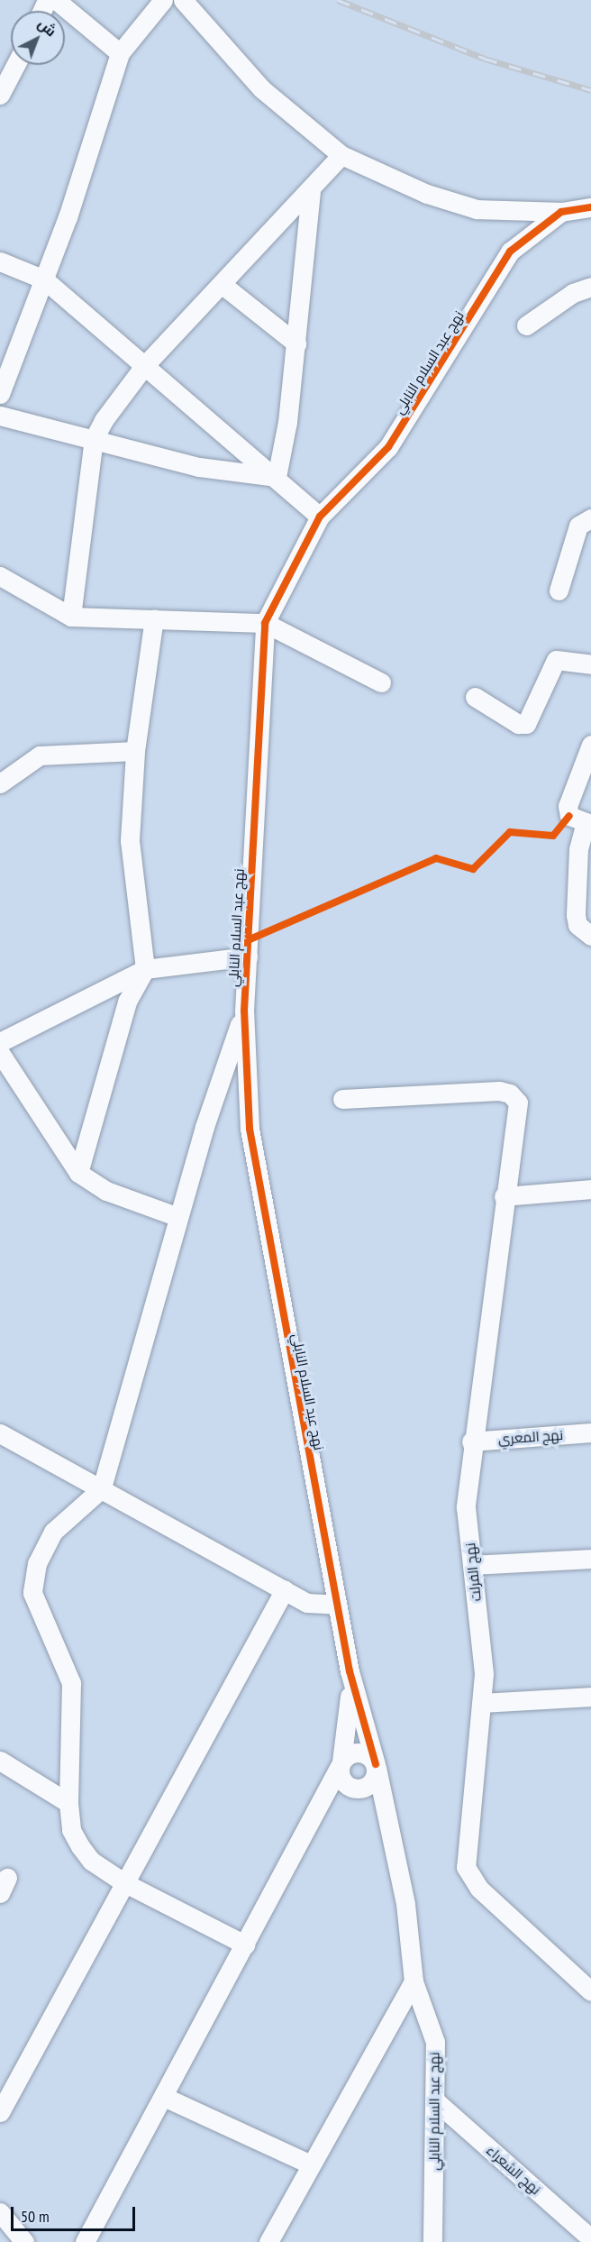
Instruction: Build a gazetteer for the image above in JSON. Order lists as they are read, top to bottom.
{
  "streets": {
    "street": [
      "نهج عبد السلام النابلي",
      "نهج المعري",
      "نهج الفرلت",
      "نهج الشعراء"
    ]
  },
  "crossings": [
    ["نهج عبد السلام النابلي", "نهج الشعراء"],
    ["نهج المعري", "نهج الفرلت"]
  ],
  "scale_bar": "50 m",
  "north": "top right"
}
